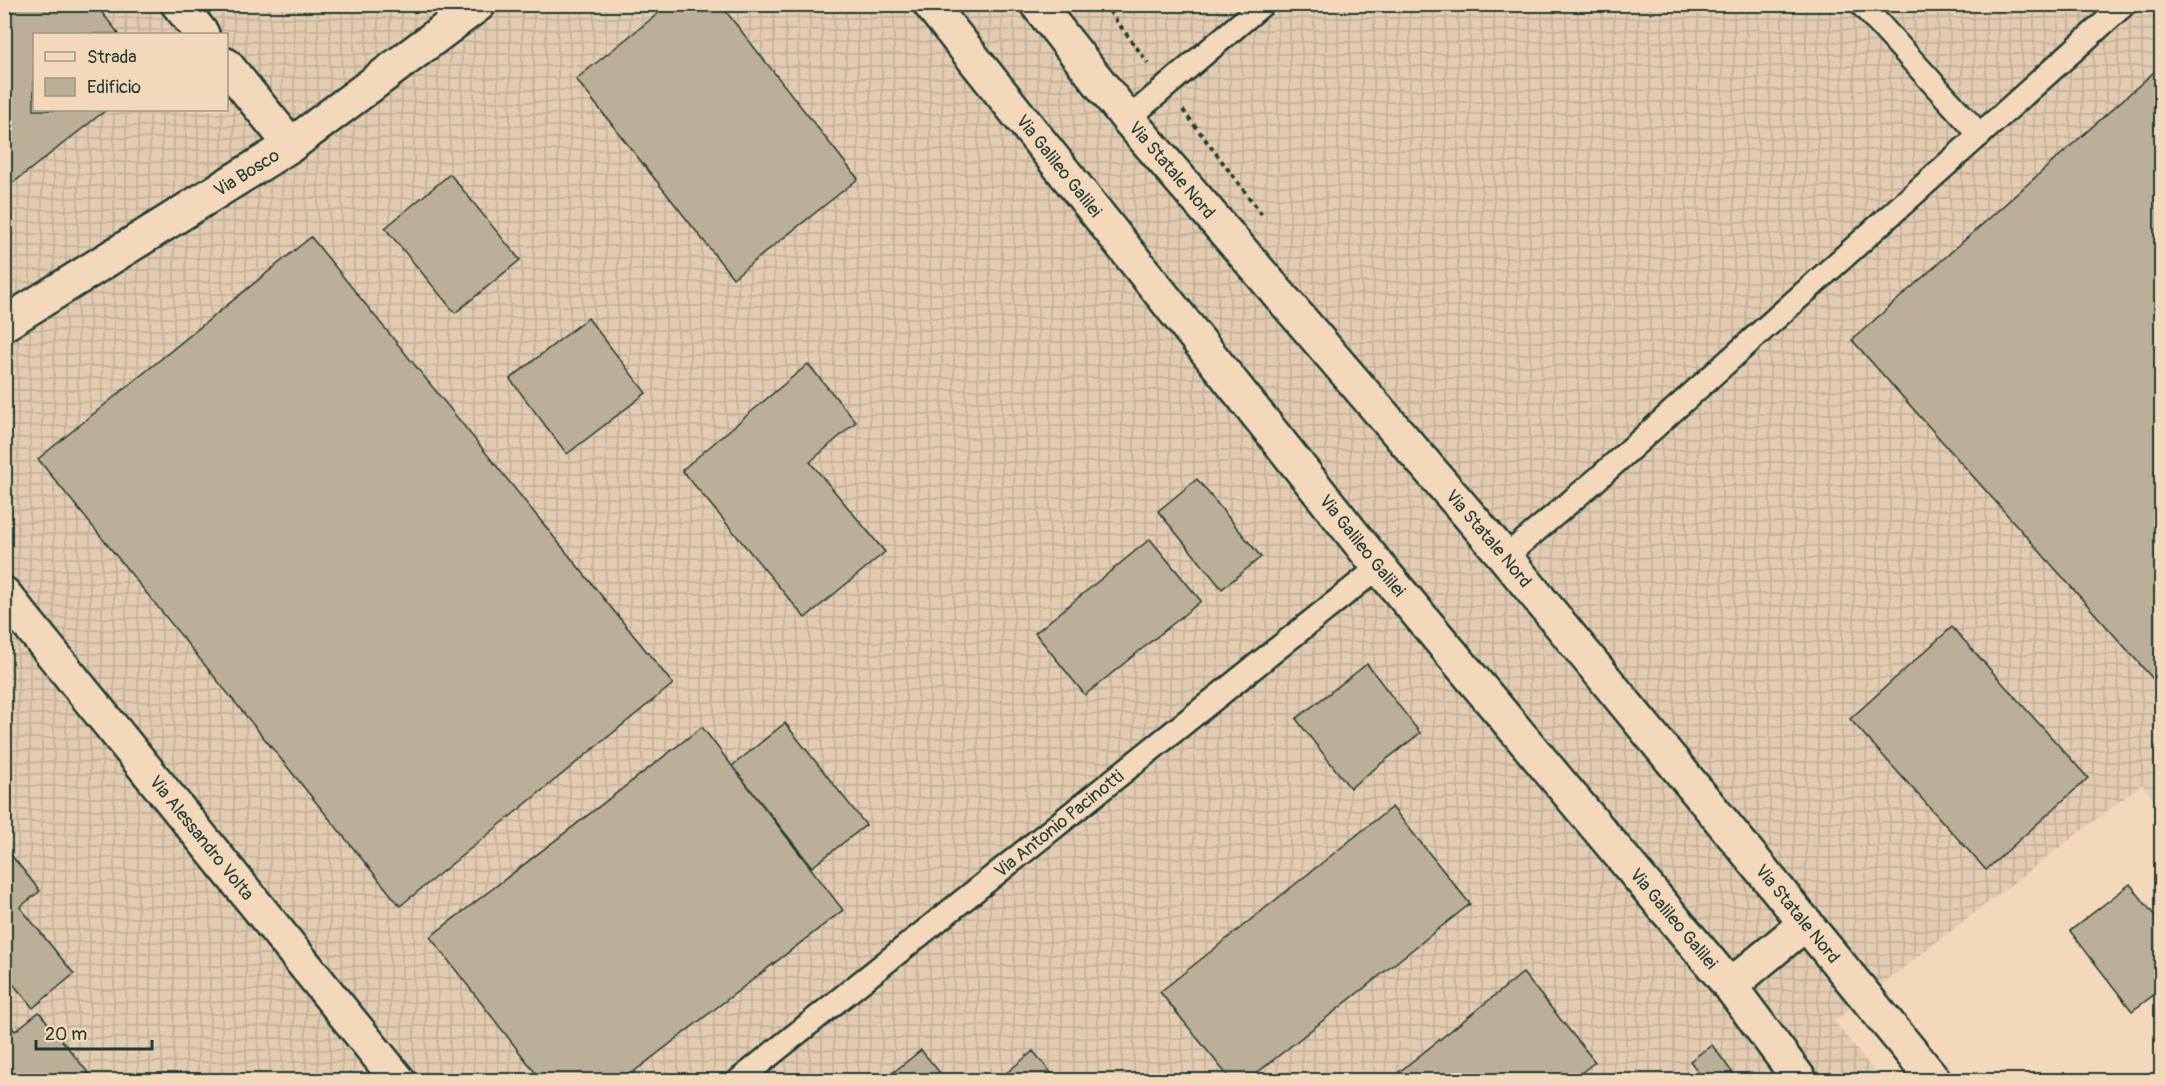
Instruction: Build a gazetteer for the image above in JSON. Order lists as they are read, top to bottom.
{
  "streets": {
    "street": [
      "Via Galileo Galilei",
      "Via Statale Nord",
      "Via Bosco",
      "Via Alessandro Volta"
    ],
    "lane": ["Via Antonio Pacinotti"]
  },
  "crossings": [
    ["Via Galileo Galilei", "Via Antonio Pacinotti"]
  ],
  "legend": ["Strada", "Edificio"],
  "scale_bar": "20 m"
}
